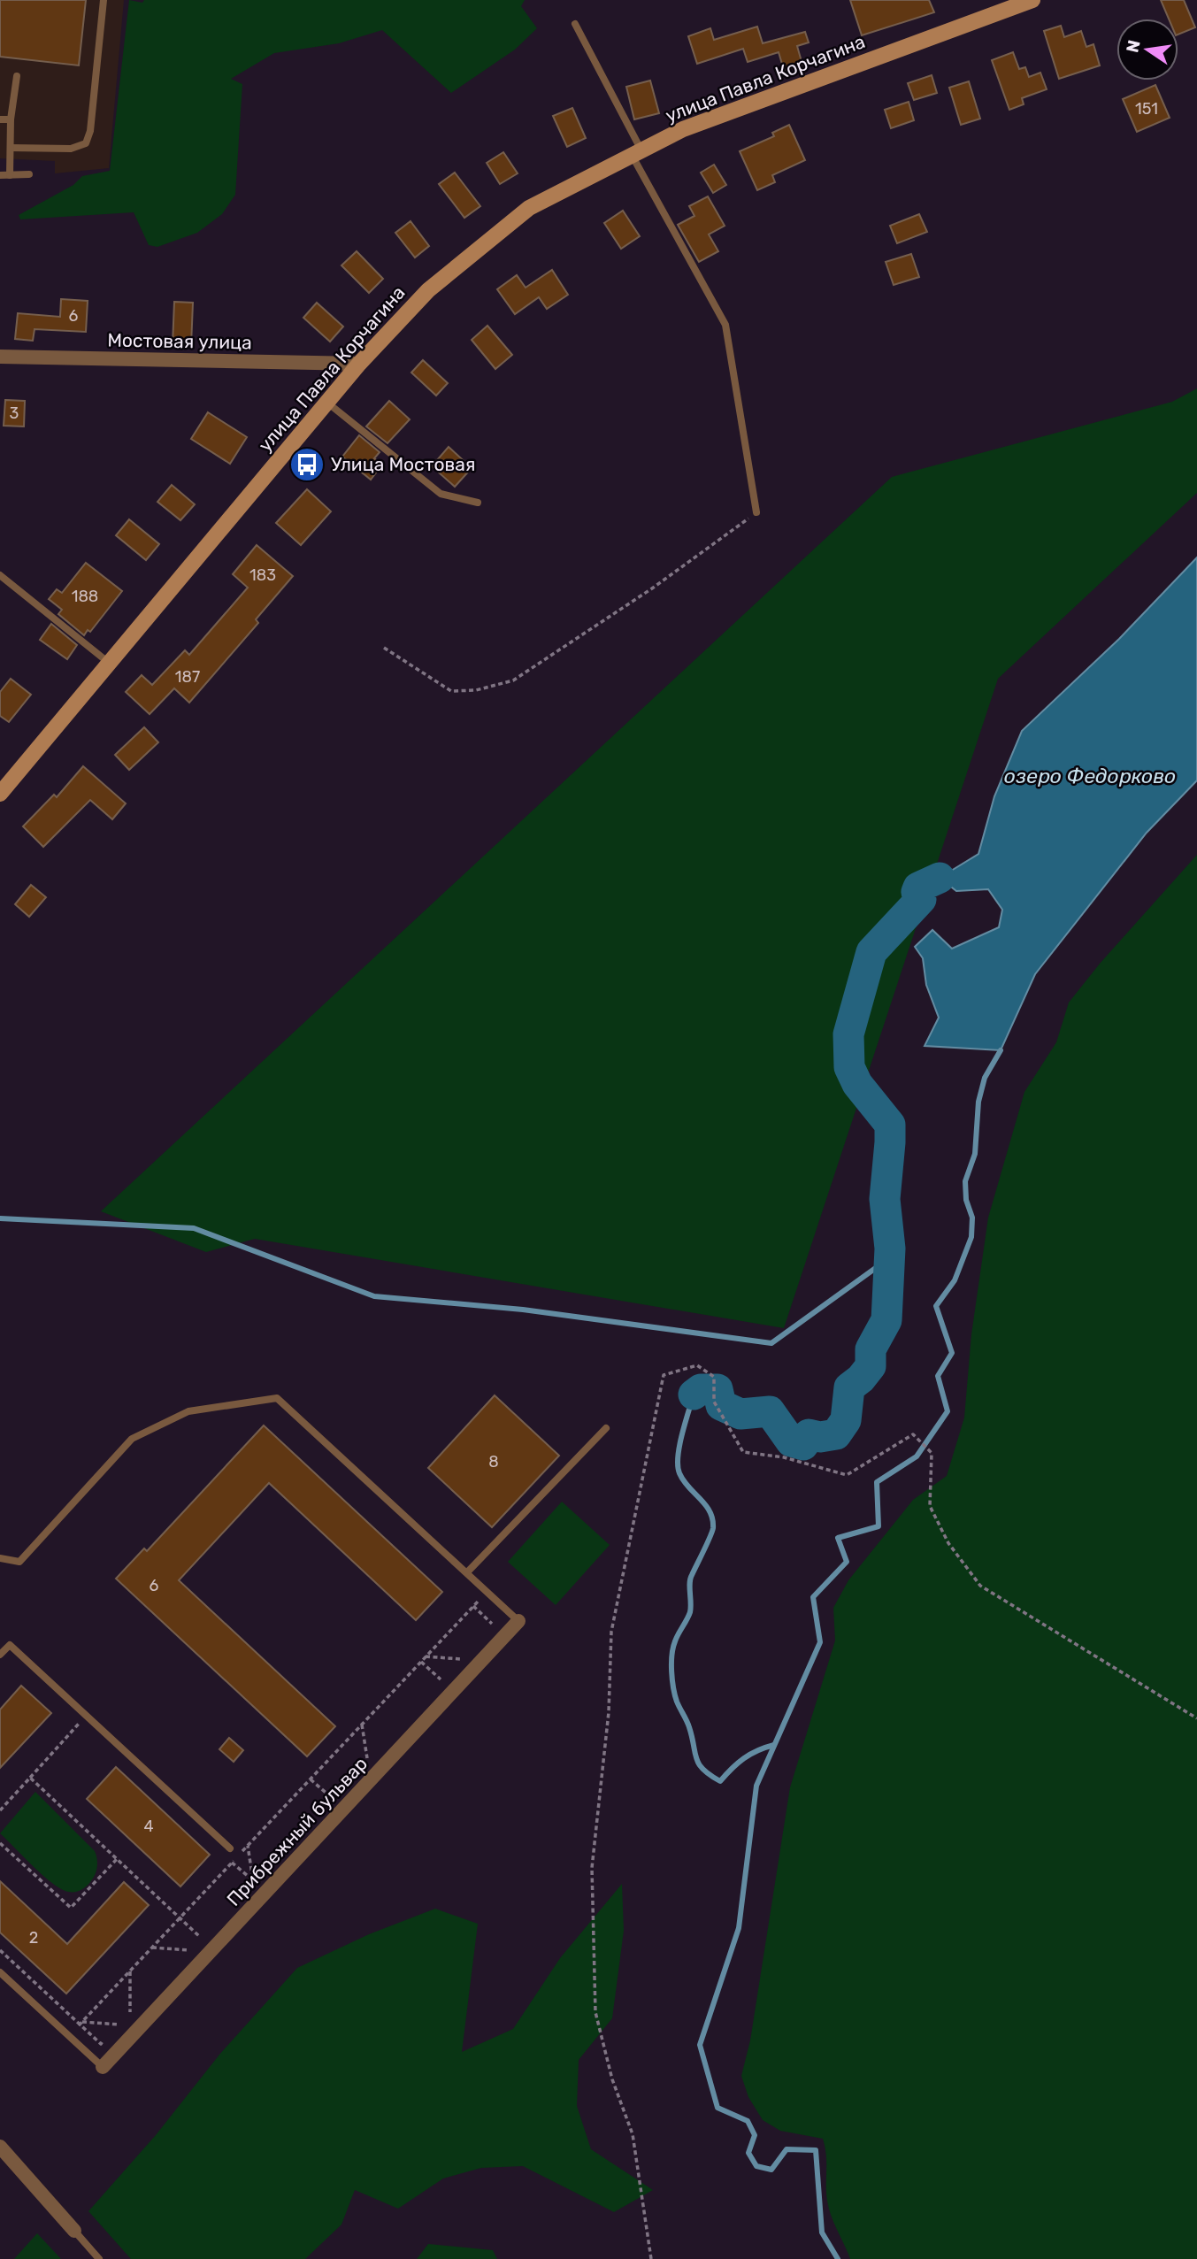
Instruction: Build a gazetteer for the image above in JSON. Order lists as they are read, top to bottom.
{
  "streets": {
    "main road": ["улица Павла Корчагина"],
    "street": ["Мостовая улица", "Прибрежный бульвар"]
  },
  "crossings": [
    ["улица Павла Корчагина", "Мостовая улица"]
  ],
  "water": ["озеро Федорково"],
  "places": {
    "bus stop": ["Улица Мостовая"]
  },
  "house_numbers": [
    "151",
    "6",
    "3",
    "183",
    "188",
    "187",
    "8",
    "6",
    "4",
    "2"
  ],
  "north": "left"
}
